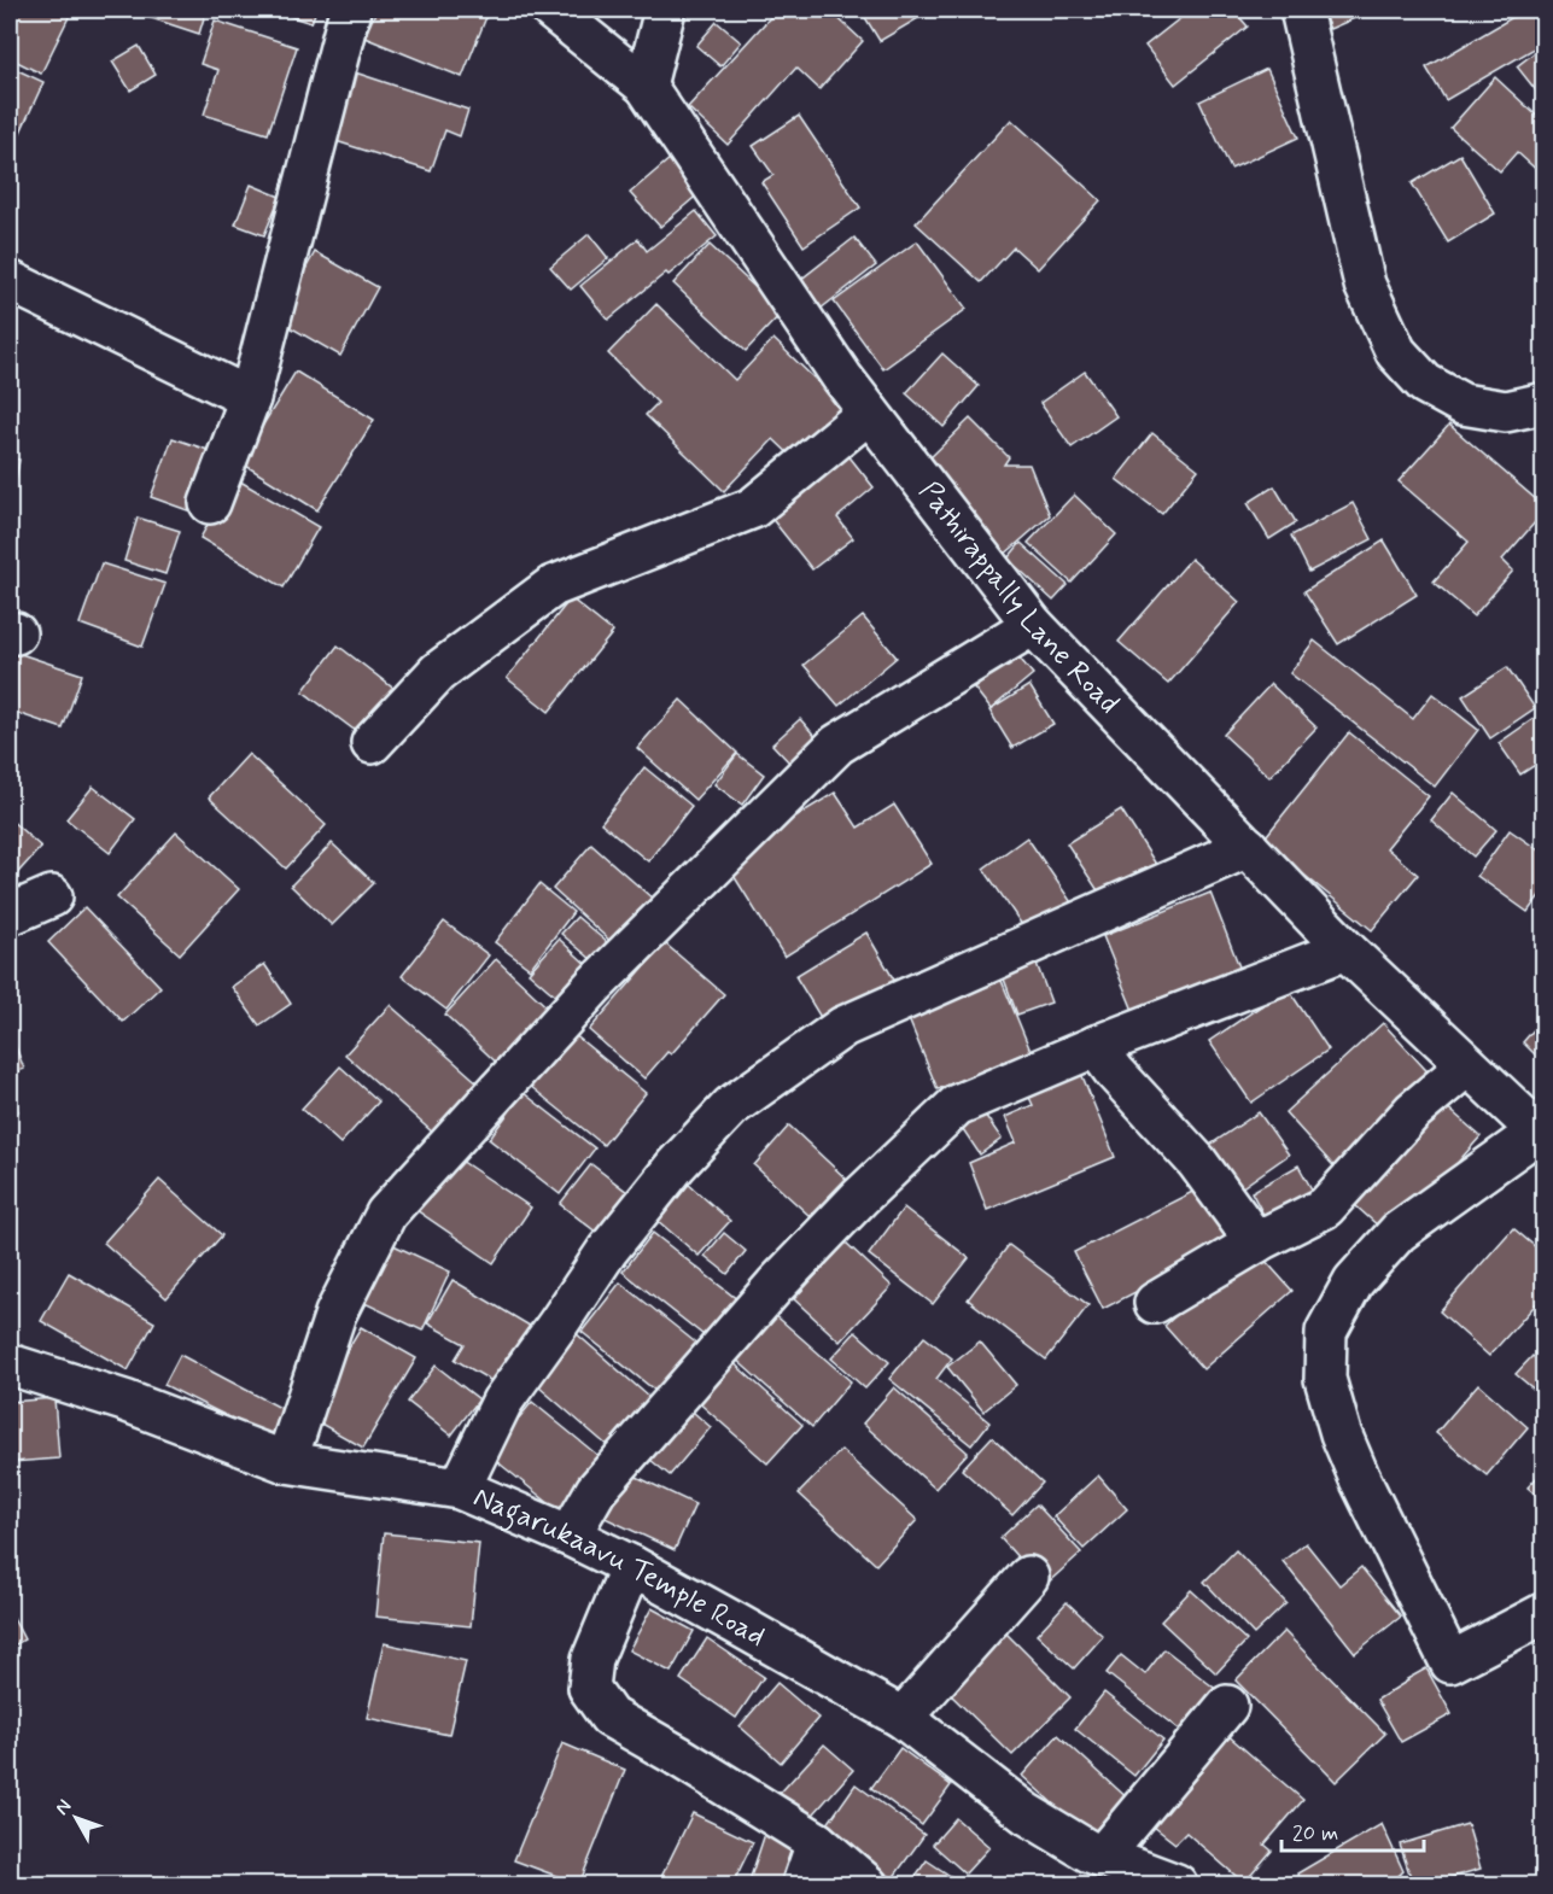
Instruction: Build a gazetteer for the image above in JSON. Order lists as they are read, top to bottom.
{
  "streets": {
    "street": ["Pathirappally Lane Road", "Nagarukaavu Temple Road"]
  },
  "scale_bar": "20 m",
  "north": "top left"
}
